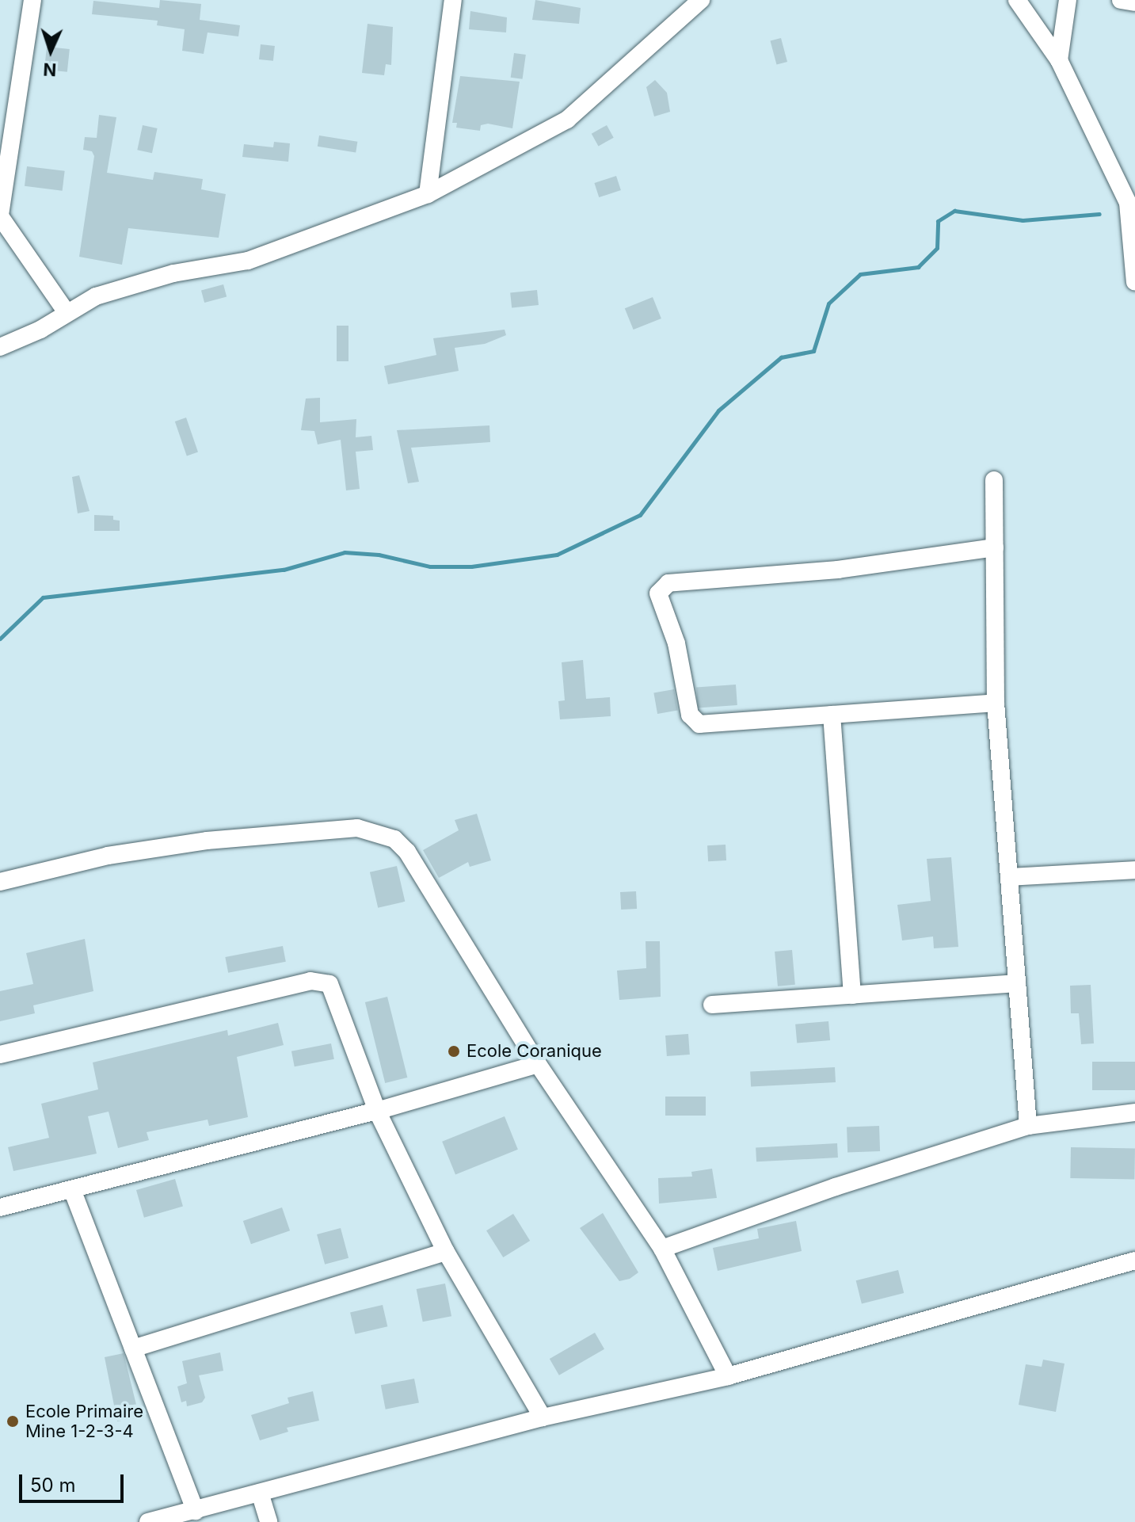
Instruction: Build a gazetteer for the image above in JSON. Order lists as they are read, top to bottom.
{
  "places": ["Ecole Coranique", "Ecole Primaire Mine 1-2-3-4"],
  "scale_bar": "50 m",
  "north": "bottom"
}
